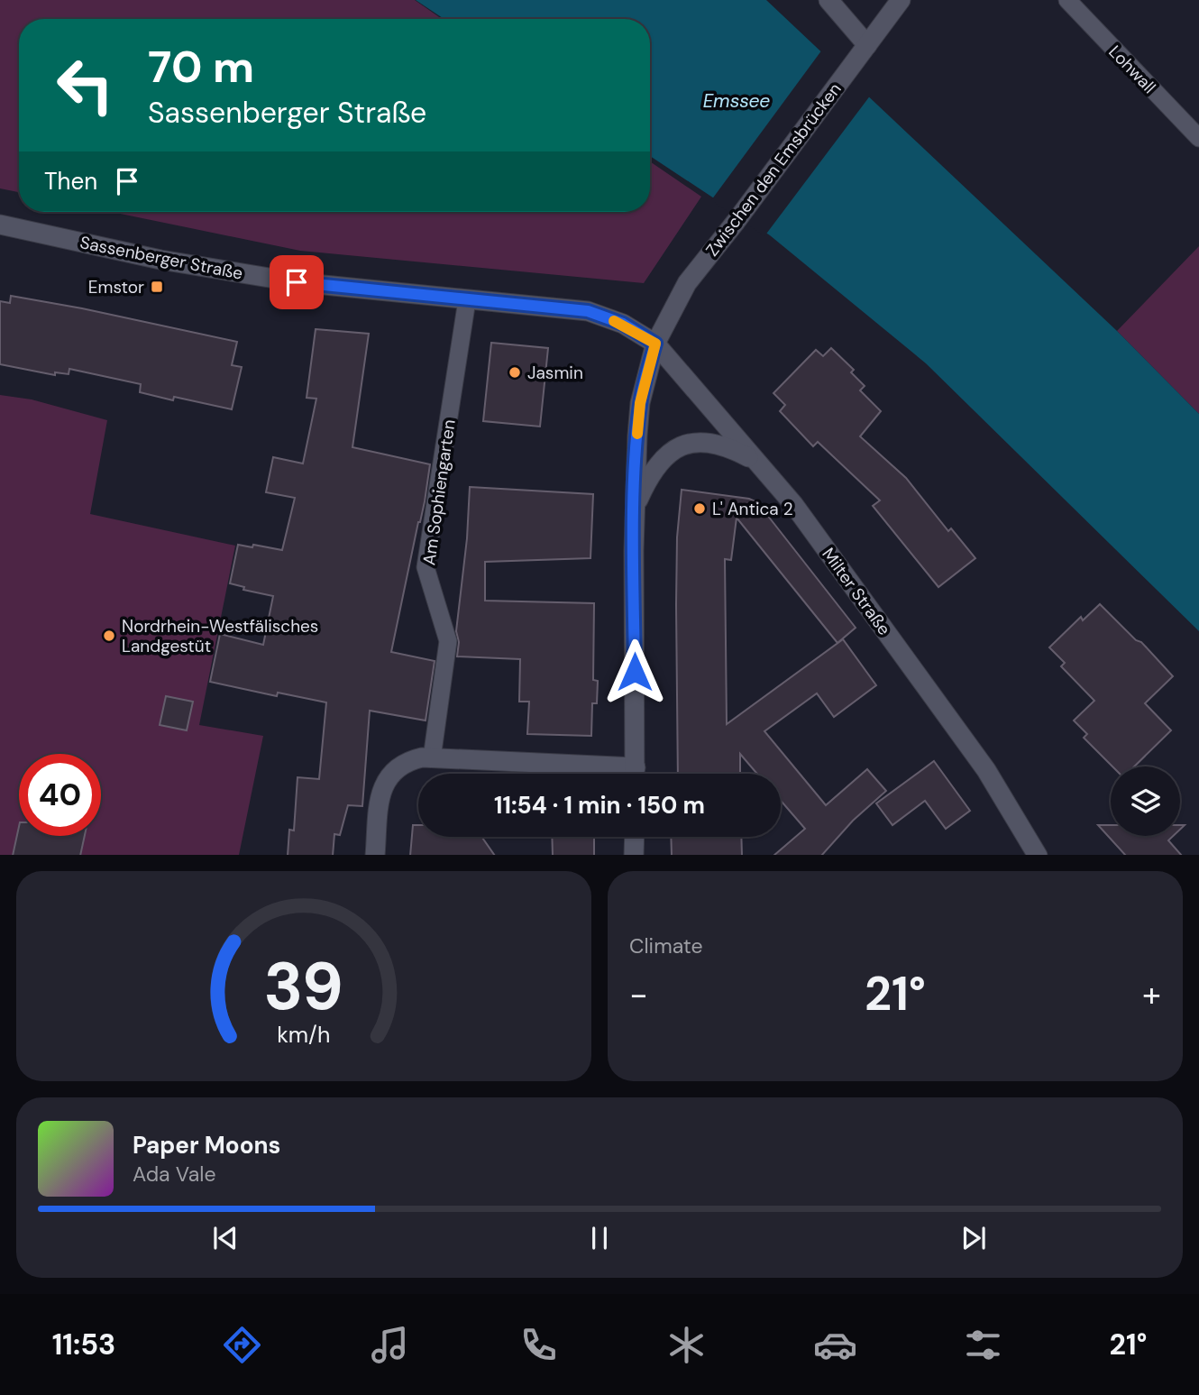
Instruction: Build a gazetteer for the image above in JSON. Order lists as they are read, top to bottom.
{
  "streets": {
    "street": ["Zwischen den Emsbrücken", "Sassenberger Straße", "Milter Straße"],
    "lane": ["Lohwall", "Am Sophiengarten"]
  },
  "crossings": [
    ["Zwischen den Emsbrücken", "Sassenberger Straße"],
    ["Zwischen den Emsbrücken", "Milter Straße"],
    ["Sassenberger Straße", "Am Sophiengarten"],
    ["Sassenberger Straße", "Milter Straße"]
  ],
  "water": ["Emssee"],
  "places": {
    "transit": ["Emstor"],
    "other": ["Jasmin", "L' Antica 2", "Nordrhein-Westfälisches Landgestüt"]
  },
  "page": {
    "turn": ["70 m", "Sassenberger Straße"],
    "then": "Then",
    "limit": "40",
    "trip": "11:54 · 1 min · 150 m",
    "tile": "Climate",
    "heat": ["−", "21°", "+"],
    "song": ["Paper Moons", "Ada Vale"],
    "tabs": ["11:53", "21°"],
    "gauge": ["39", "km/h"]
  }
}
